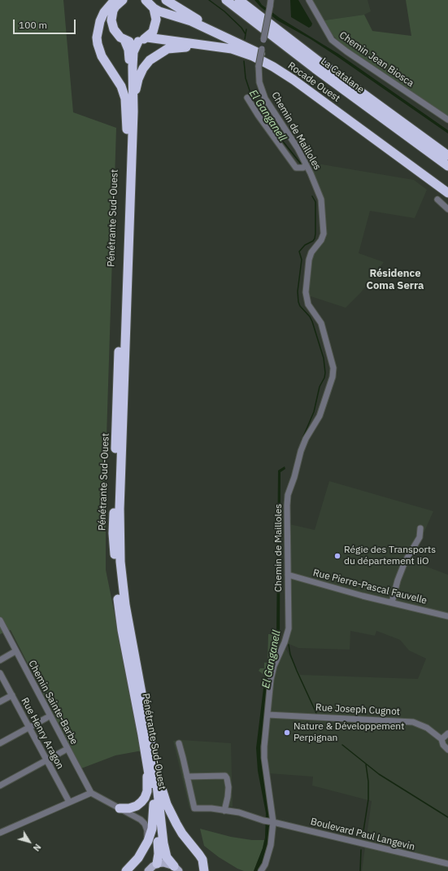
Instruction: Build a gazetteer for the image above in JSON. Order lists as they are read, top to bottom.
{
  "streets": {
    "highway": ["La Catalane", "Rocade Ouest", "Pénétrante Sud-Ouest"],
    "street": [
      "Chemin Jean Biosca",
      "Chemin de Mailloles",
      "Rue Pierre-Pascal Fauvelle",
      "Chemin Sainte-Barbe",
      "Rue Joseph Cugnot",
      "Rue Henry Aragon",
      "Boulevard Paul Langevin"
    ]
  },
  "crossings": [
    ["Chemin de Mailloles", "Rue Pierre-Pascal Fauvelle"],
    ["Chemin de Mailloles", "Rue Joseph Cugnot"],
    ["Chemin de Mailloles", "Boulevard Paul Langevin"]
  ],
  "districts": ["Résidence Coma Serra"],
  "water": ["El Ganganell"],
  "places": ["Régie des Transports du département liO", "Nature & Développement Perpignan"],
  "scale_bar": "100 m",
  "north": "bottom right"
}
